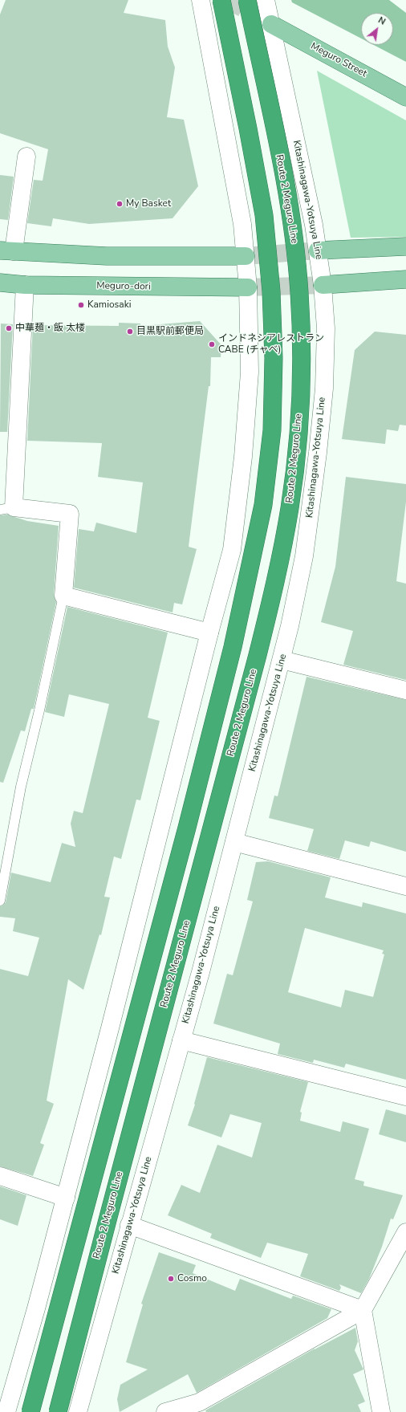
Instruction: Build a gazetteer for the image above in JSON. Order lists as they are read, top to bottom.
{
  "streets": {
    "highway": ["Route 2 Meguro Line"],
    "main road": ["Meguro Street", "Kitashinagawa-Yotsuya Line", "Meguro-dori"]
  },
  "crossings": [
    ["Meguro Street", "Kitashinagawa-Yotsuya Line"]
  ],
  "places": [
    "My Basket",
    "Kamiosaki",
    "中華麺・飯 太楼",
    "目黒駅前郵便局",
    "インドネシアレストラン CABE (チャベ)",
    "Cosmo"
  ],
  "north": "top right"
}
